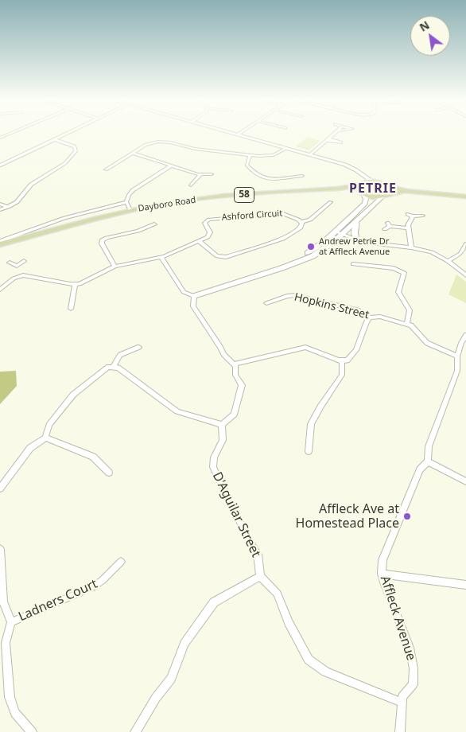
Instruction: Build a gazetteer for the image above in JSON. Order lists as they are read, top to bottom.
{
  "streets": {
    "main road": ["58", "Dayboro Road"],
    "street": [
      "Ashford Circuit",
      "Hopkins Street",
      "D'Aguilar Street",
      "Ladners Court",
      "Affleck Avenue"
    ]
  },
  "crossings": [
    ["58", "Dayboro Road"],
    ["Hopkins Street", "Affleck Avenue"]
  ],
  "districts": ["PETRIE"],
  "places": ["Andrew Petrie Dr at Affleck Avenue", "Affleck Ave at Homestead Place"],
  "north": "top left"
}
